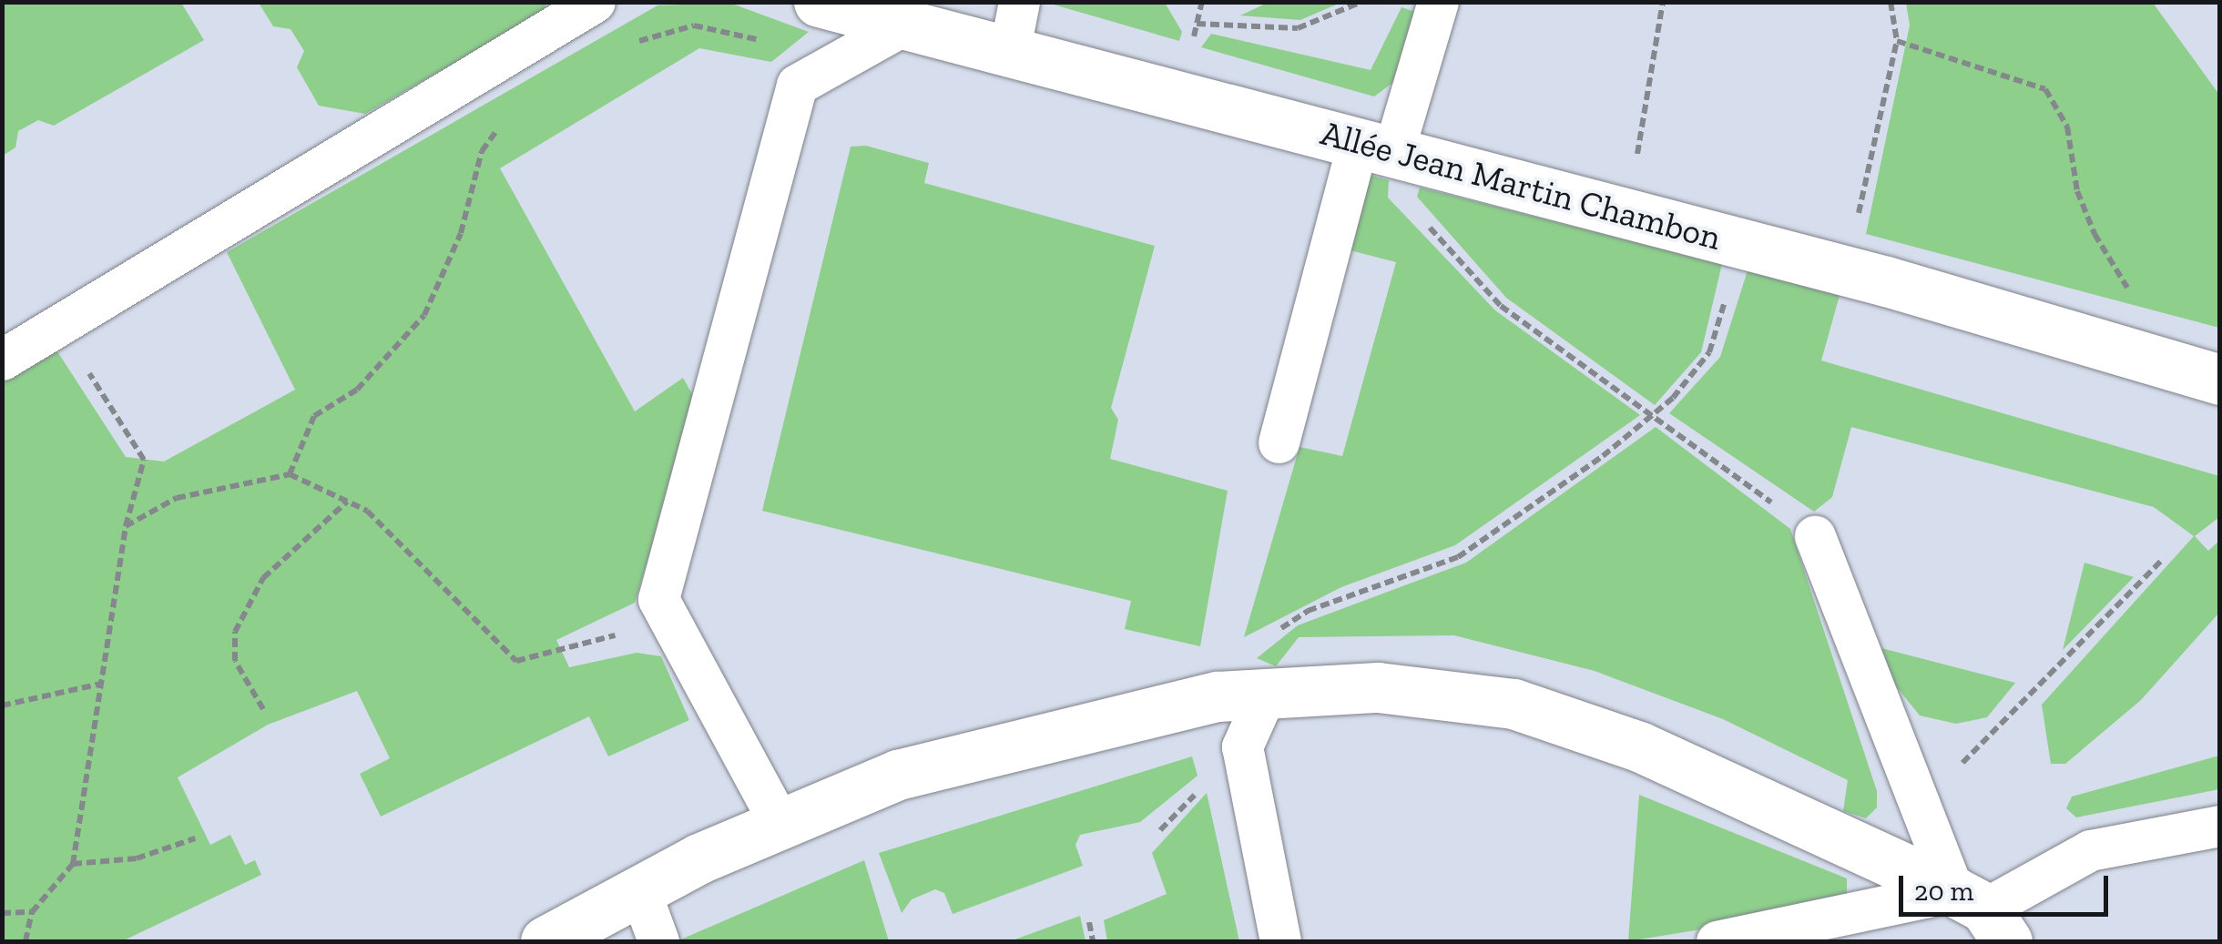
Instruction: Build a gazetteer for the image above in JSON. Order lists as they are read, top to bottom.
{
  "streets": {
    "street": ["Allée Jean Martin Chambon"]
  },
  "scale_bar": "20 m"
}
